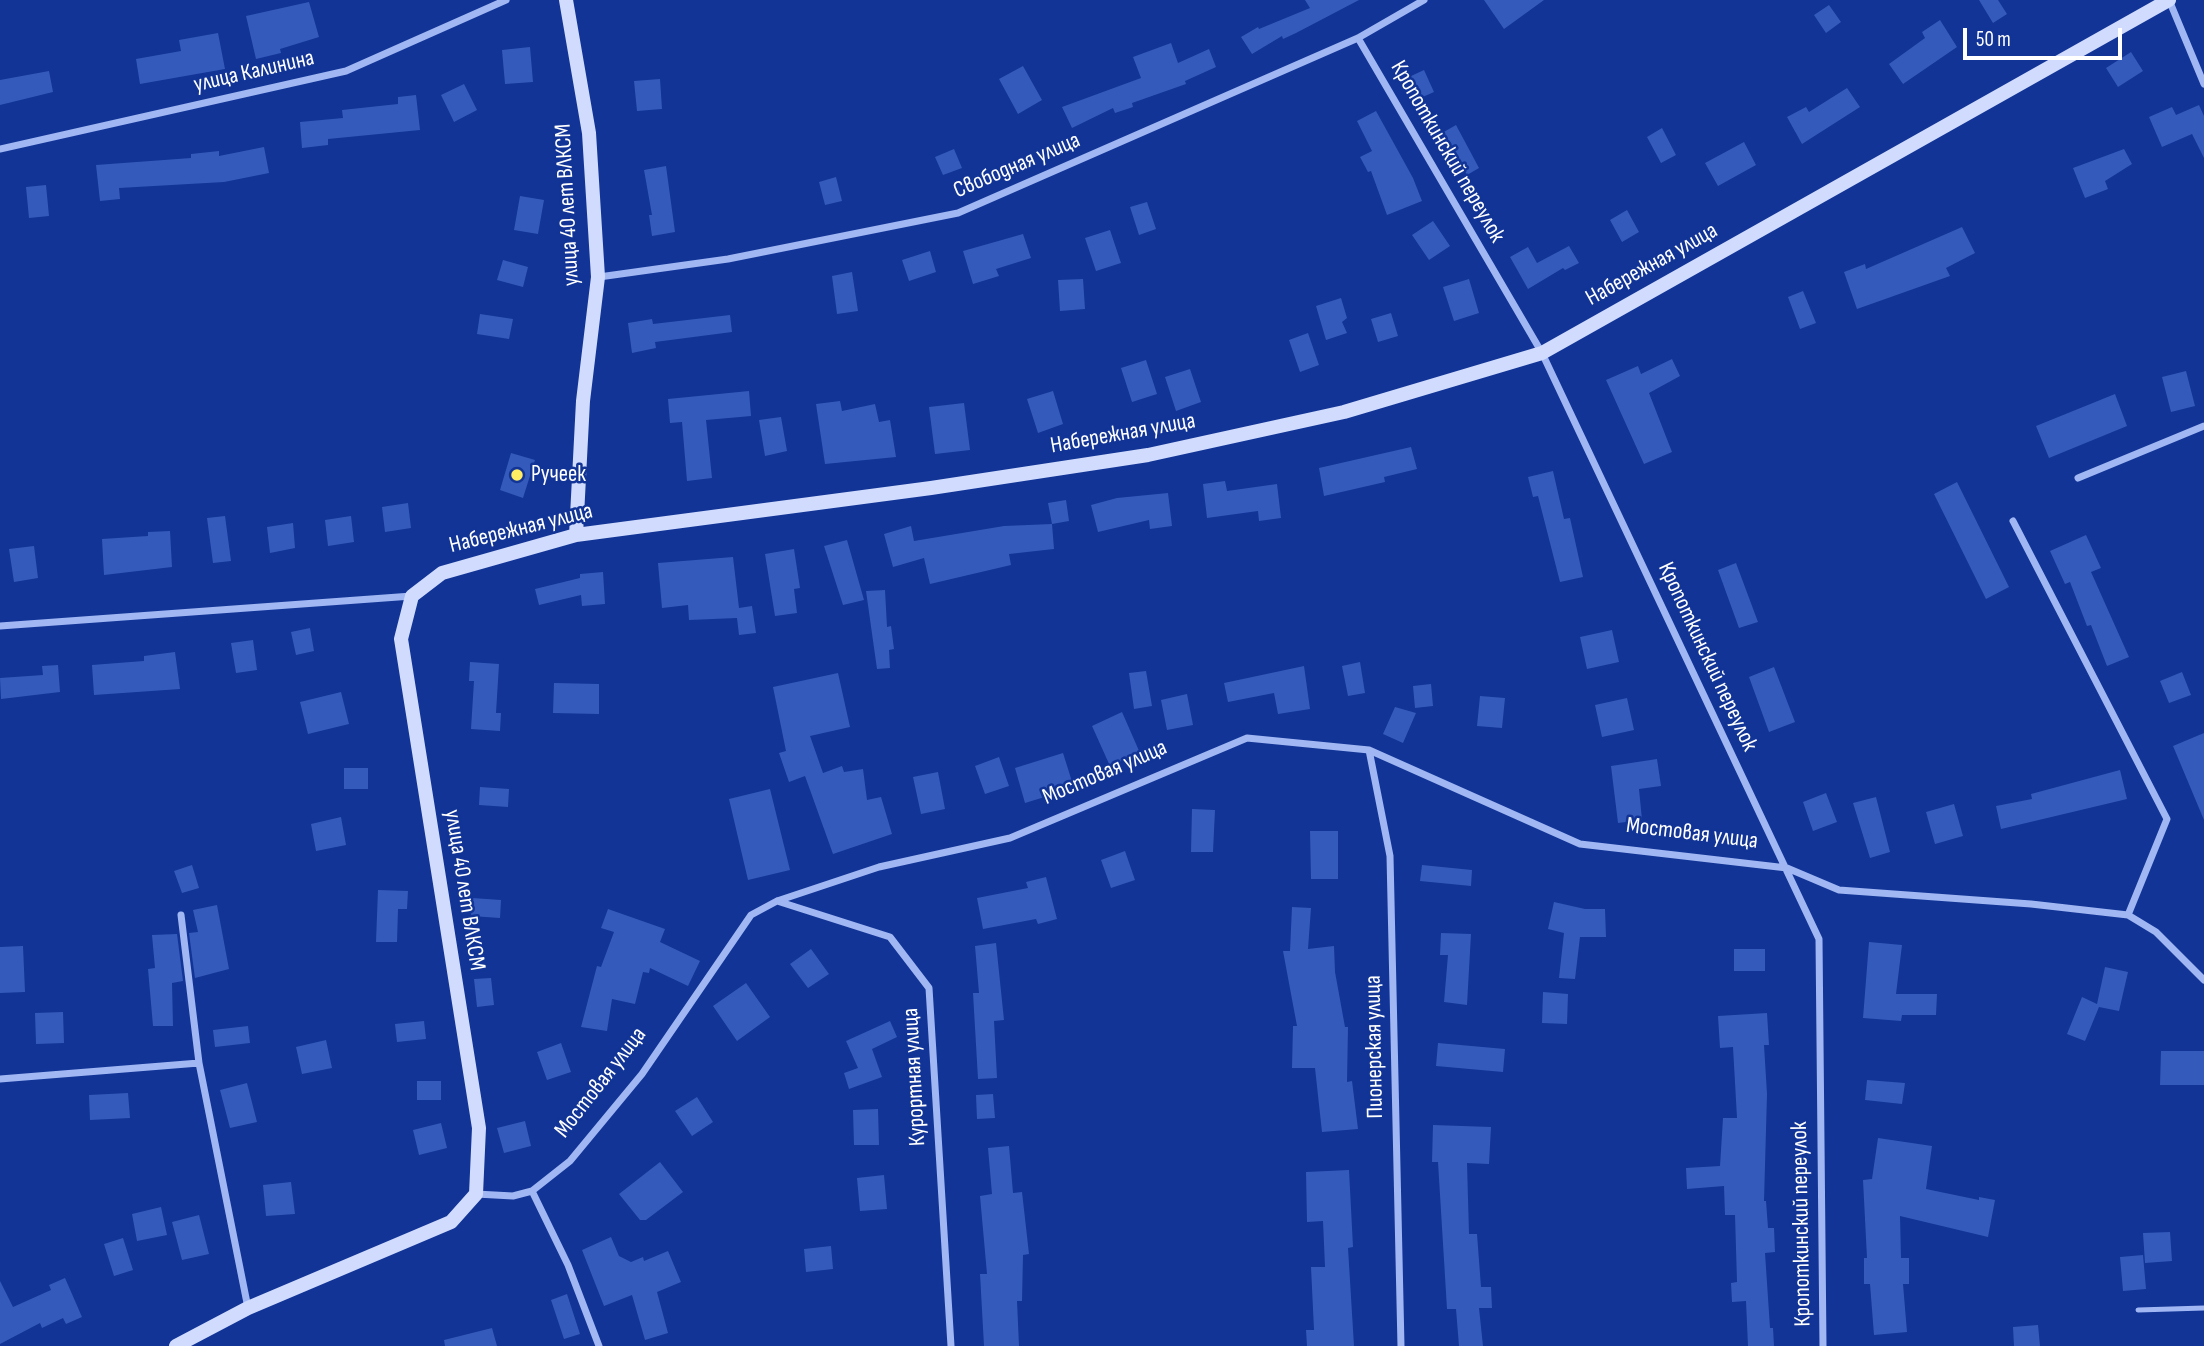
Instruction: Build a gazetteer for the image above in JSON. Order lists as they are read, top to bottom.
{
  "streets": {
    "street": [
      "улица Калинина",
      "Кропоткинский переулок",
      "Свободная улица",
      "улица 40 лет ВЛКСМ",
      "Набережная улица",
      "Мостовая улица",
      "Пионерская улица",
      "Курортная улица"
    ]
  },
  "crossings": [
    ["Кропоткинский переулок", "Свободная улица"],
    ["Кропоткинский переулок", "Набережная улица"],
    ["Кропоткинский переулок", "Мостовая улица"],
    ["Свободная улица", "улица 40 лет ВЛКСМ"],
    ["улица 40 лет ВЛКСМ", "Набережная улица"],
    ["Мостовая улица", "Пионерская улица"],
    ["Мостовая улица", "Курортная улица"]
  ],
  "places": ["Ручеек"],
  "scale_bar": "50 m"
}
